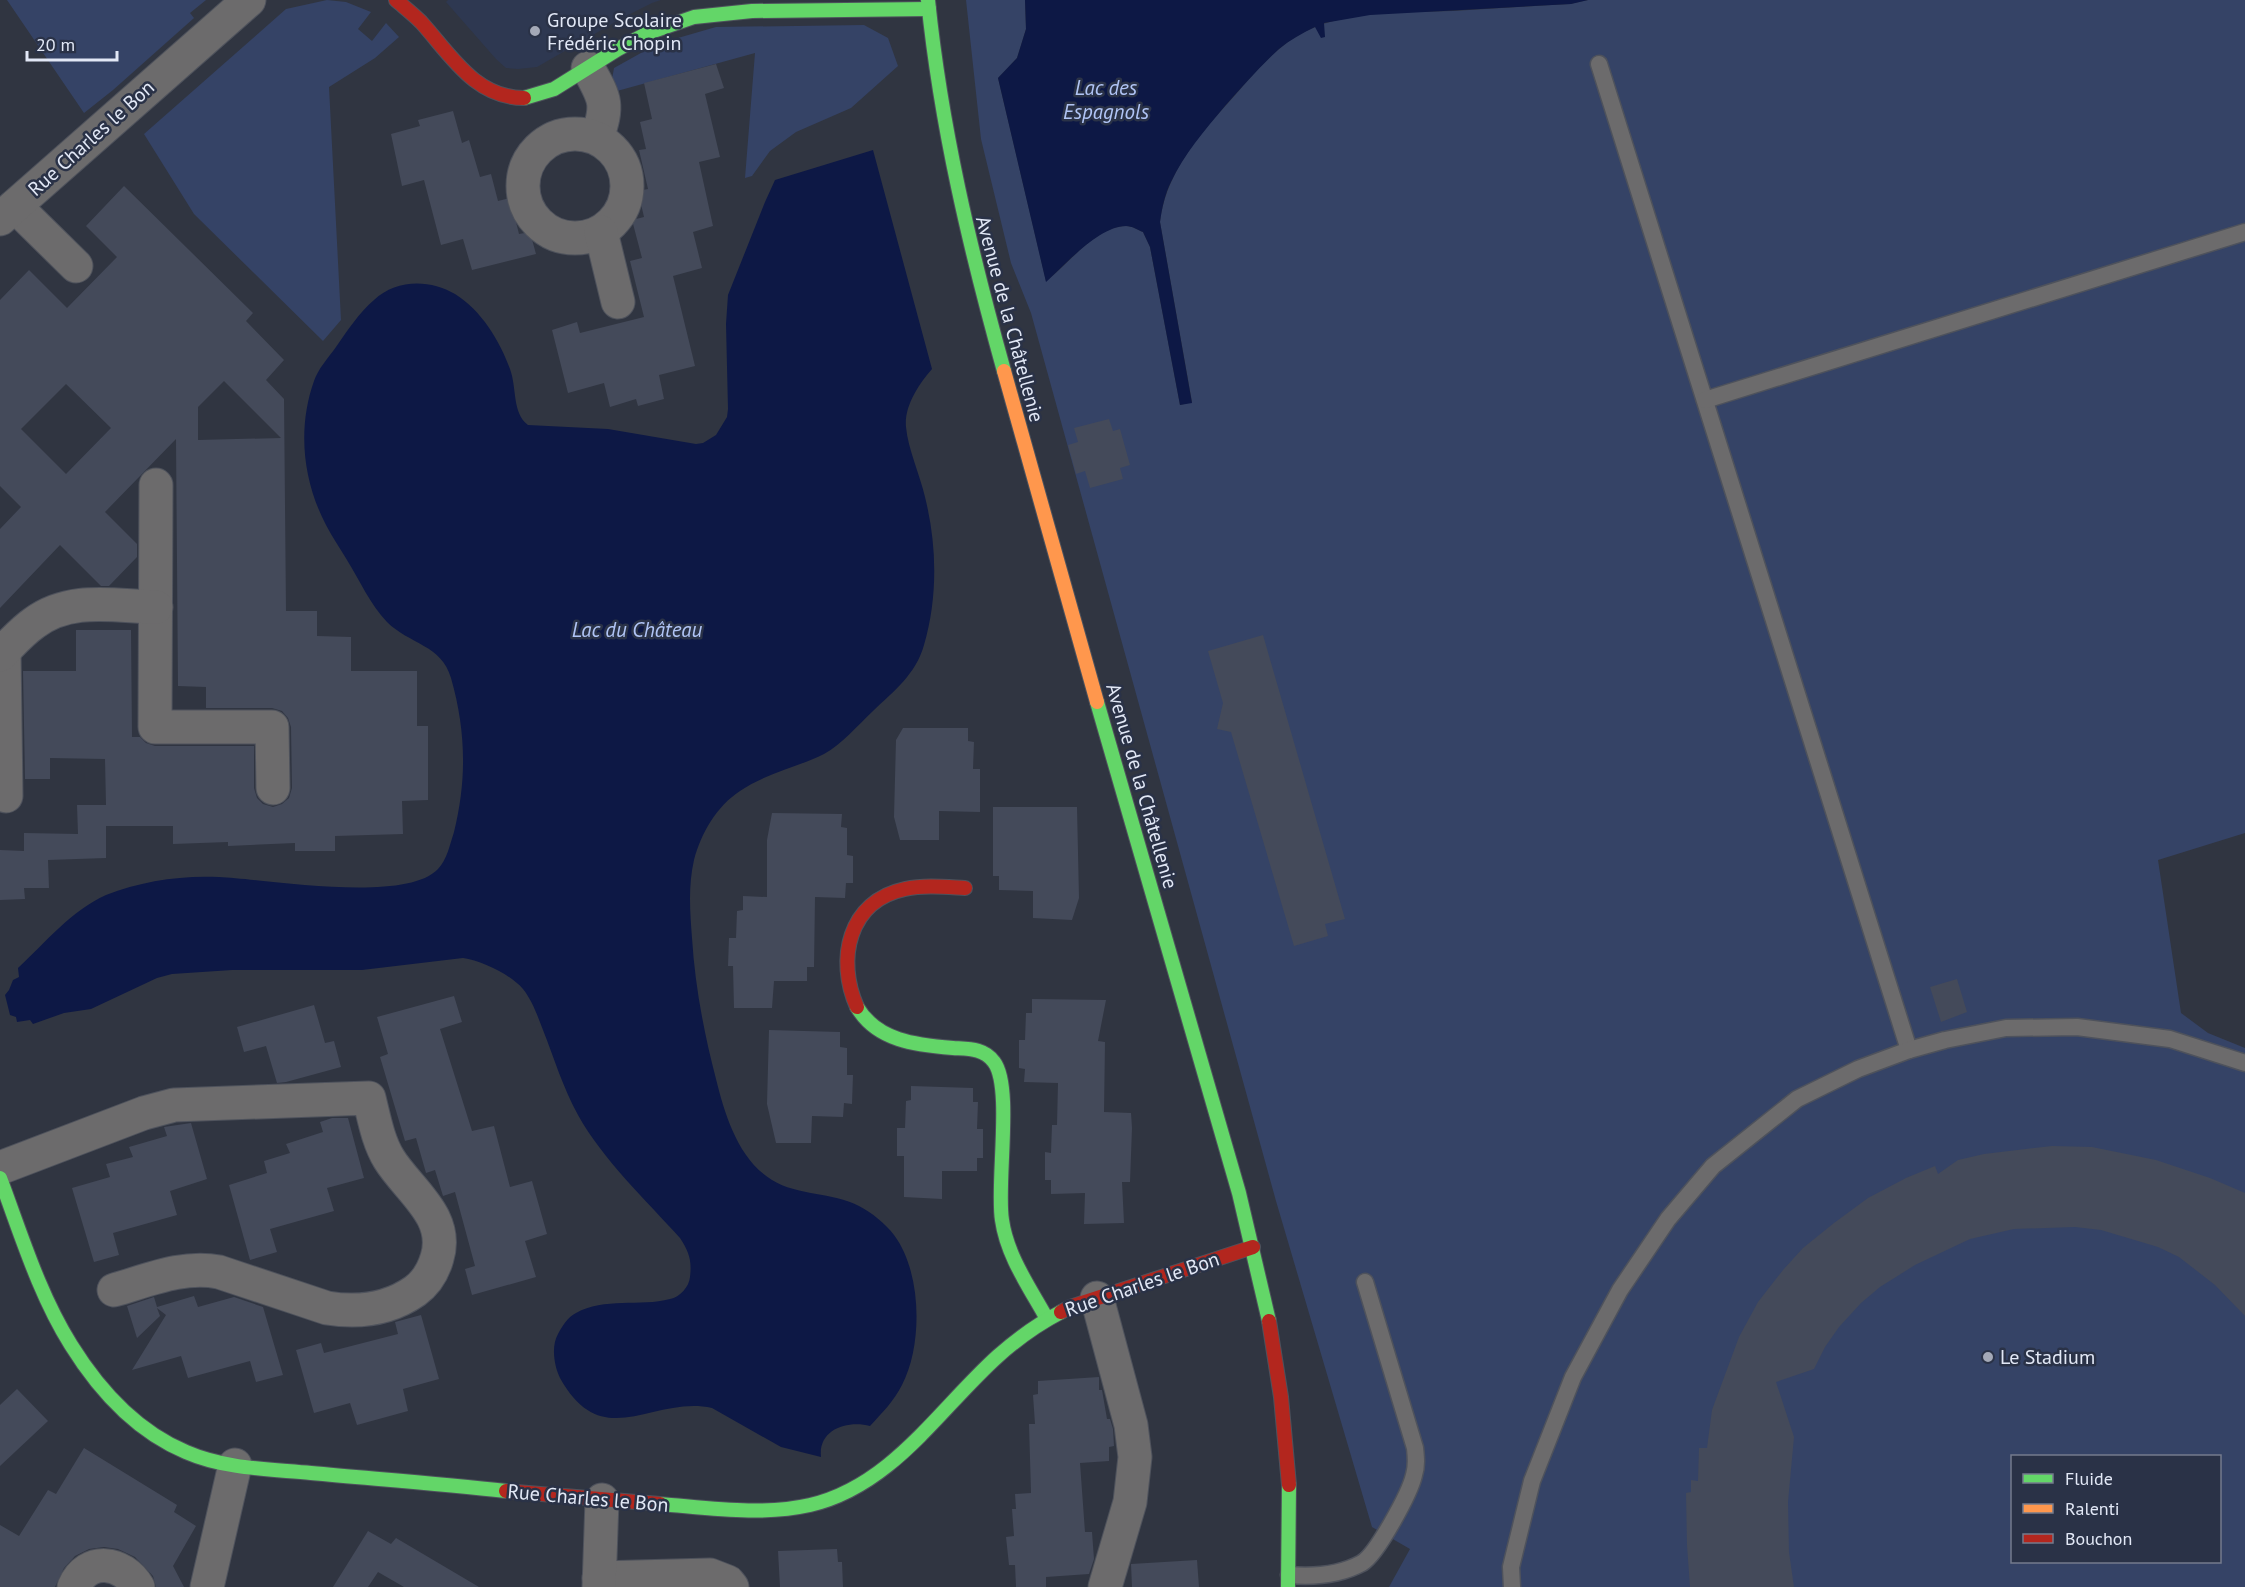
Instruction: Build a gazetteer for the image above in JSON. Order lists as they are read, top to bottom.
{
  "streets": {
    "street": ["Rue Charles le Bon", "Avenue de la Châtellenie"]
  },
  "crossings": [
    ["Rue Charles le Bon", "Avenue de la Châtellenie"]
  ],
  "water": ["Lac des Espagnols", "Lac du Château"],
  "places": ["Groupe Scolaire Frédéric Chopin", "Le Stadium"],
  "legend": ["Fluide", "Ralenti", "Bouchon"],
  "scale_bar": "20 m"
}
